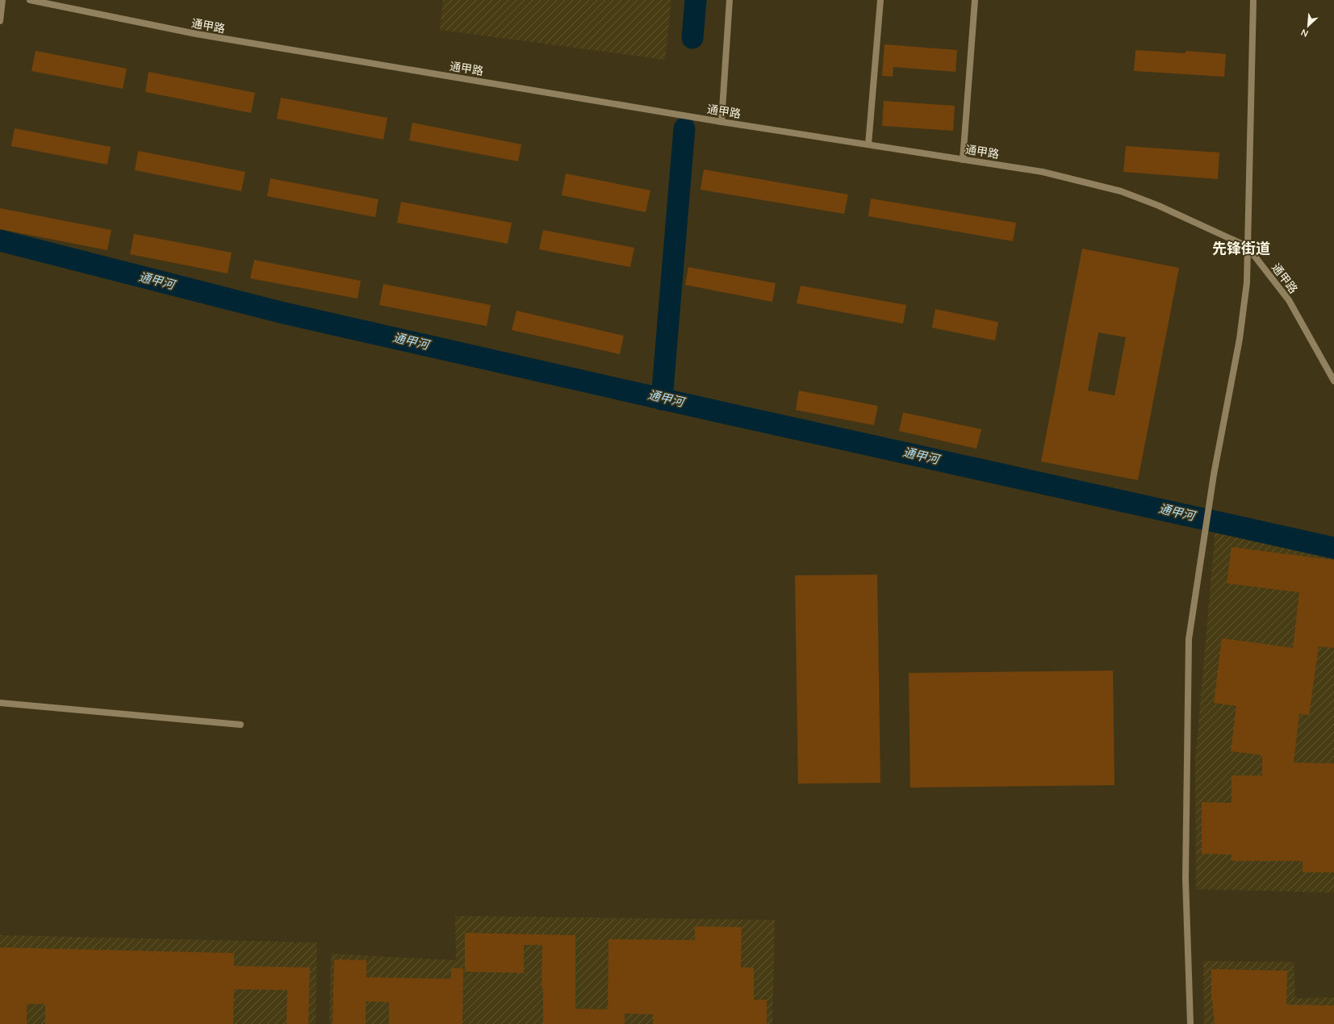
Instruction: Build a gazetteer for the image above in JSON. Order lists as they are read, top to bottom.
{
  "streets": {
    "street": ["通甲路"]
  },
  "districts": ["先锋街道"],
  "water": ["通甲河"],
  "north": "bottom left"
}
